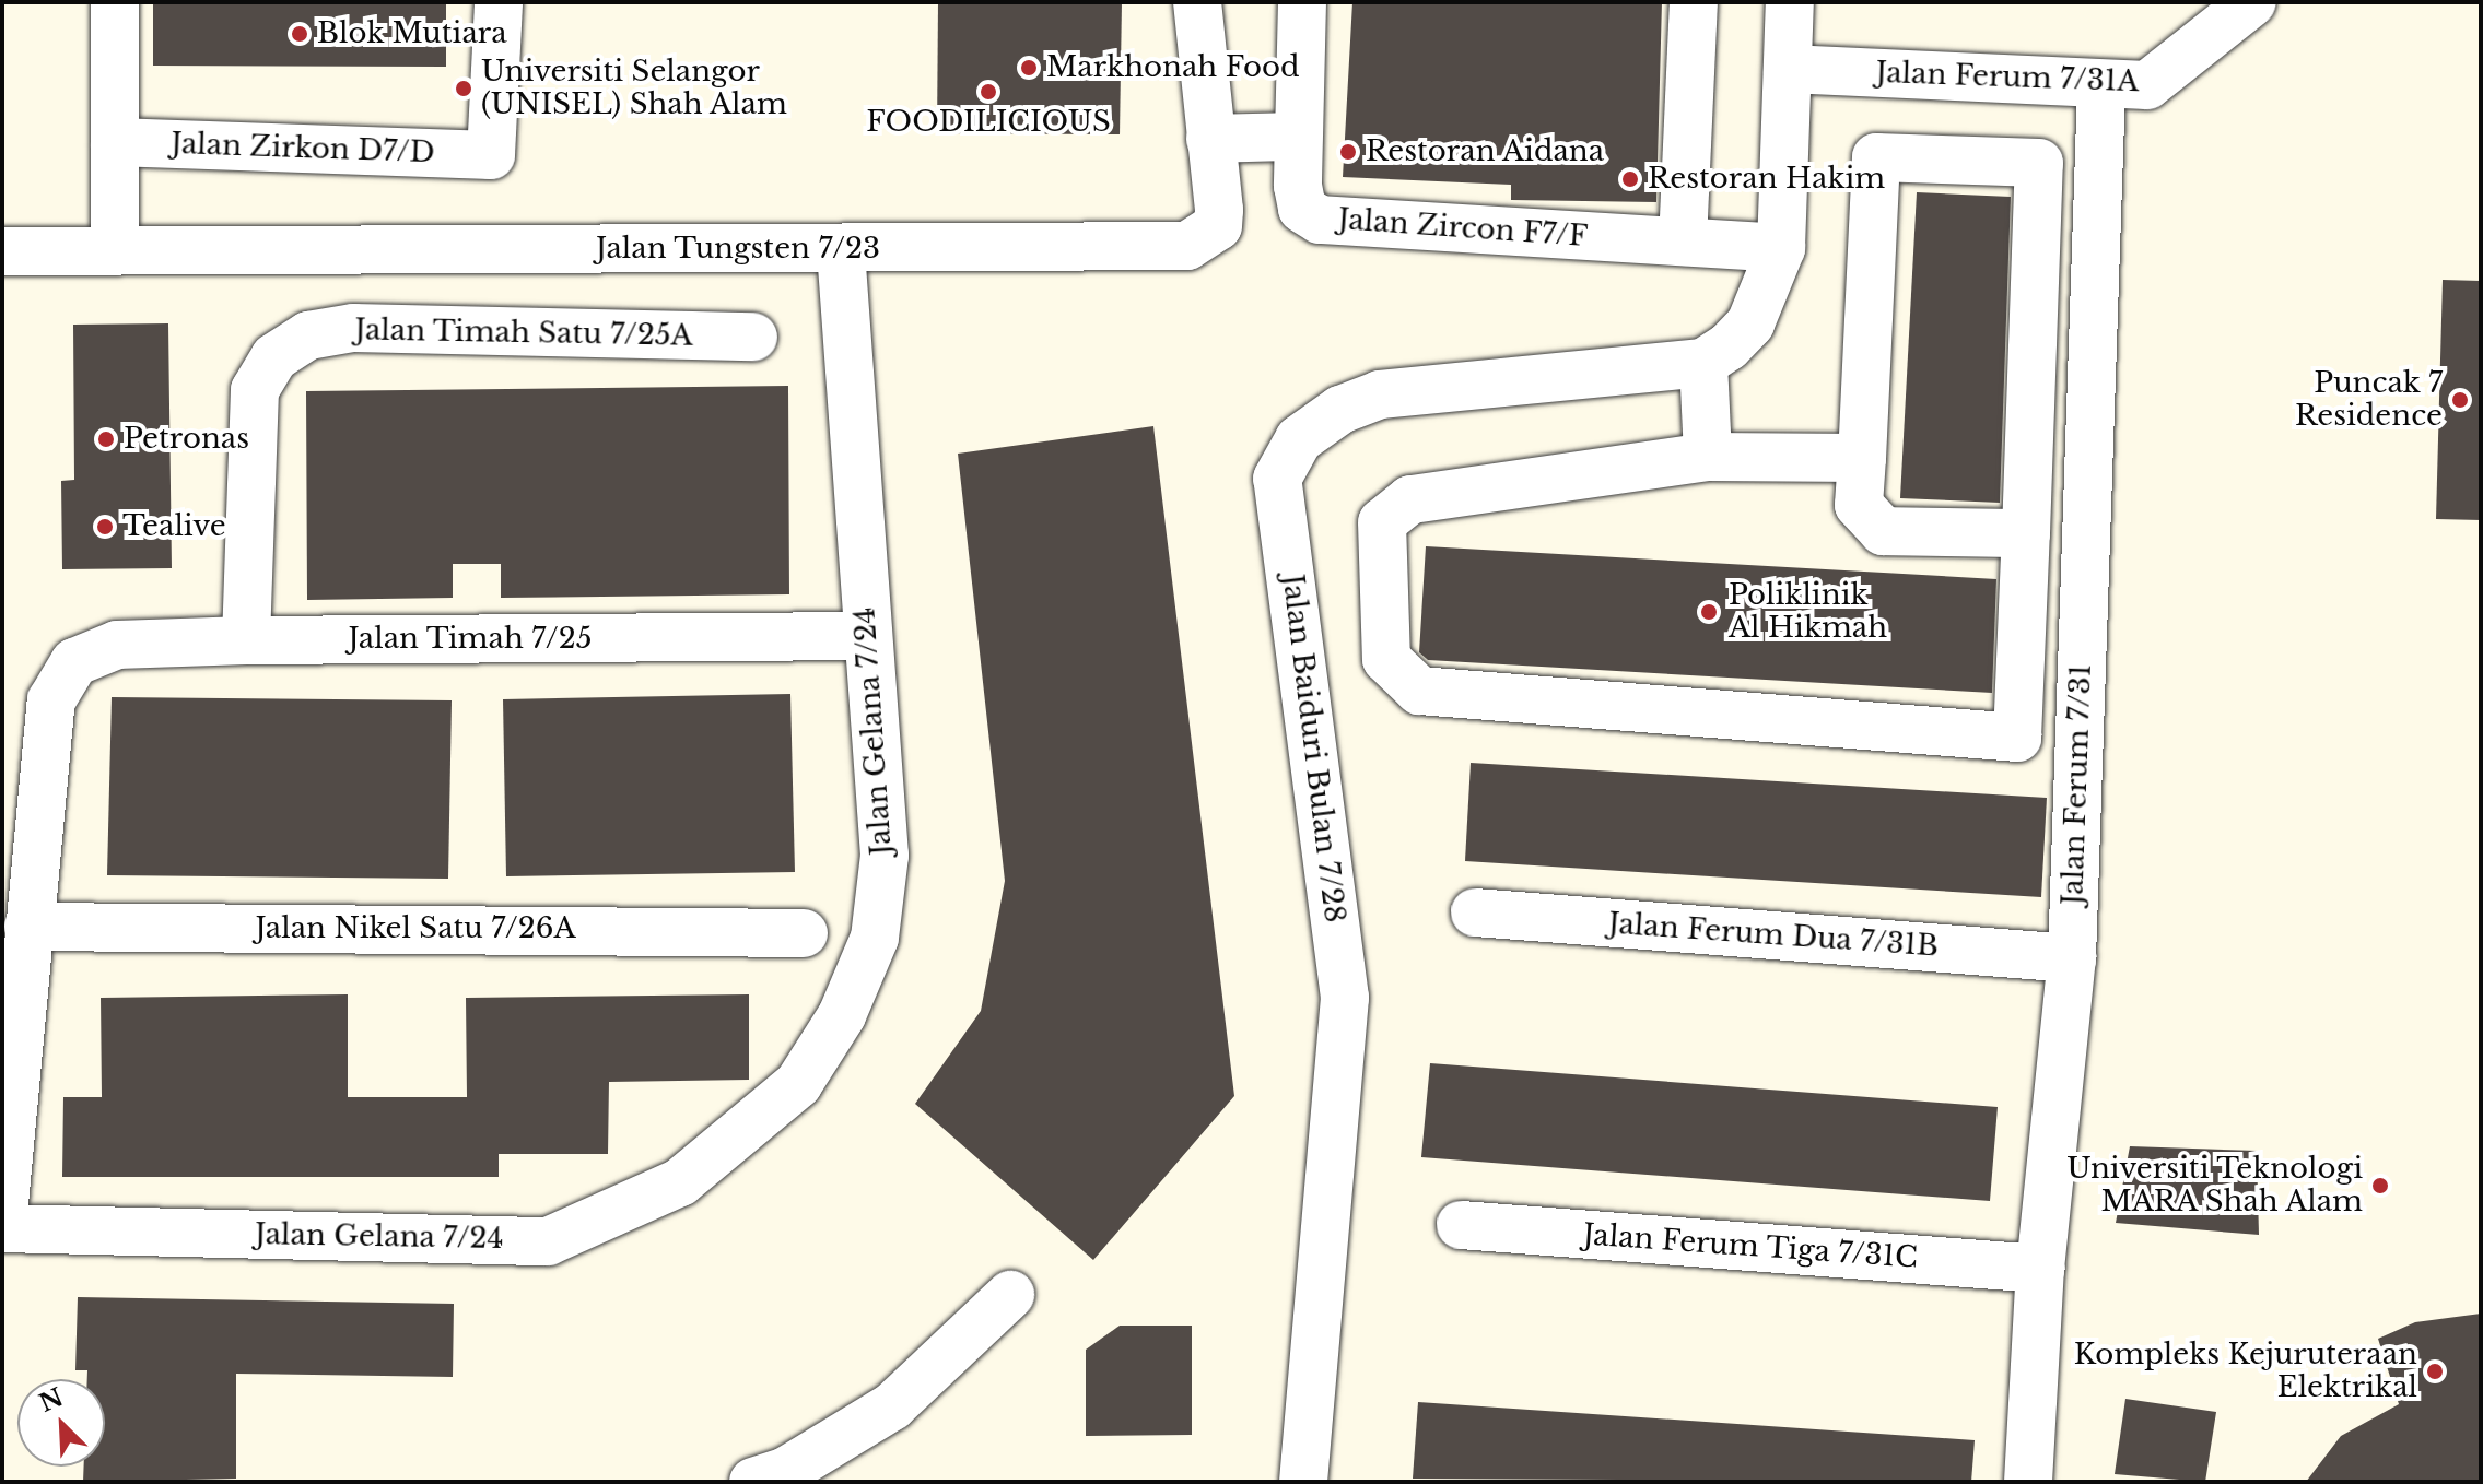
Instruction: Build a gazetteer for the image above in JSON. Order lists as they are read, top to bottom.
{
  "streets": {
    "street": [
      "Jalan Ferum 7/31A",
      "Jalan Zirkon D7/D",
      "Jalan Zircon F7/F",
      "Jalan Tungsten 7/23",
      "Jalan Timah Satu 7/25A",
      "Jalan Timah 7/25",
      "Jalan Gelana 7/24",
      "Jalan Baiduri Bulan 7/28",
      "Jalan Ferum 7/31",
      "Jalan Nikel Satu 7/26A",
      "Jalan Ferum Dua 7/31B",
      "Jalan Ferum Tiga 7/31C"
    ]
  },
  "crossings": [
    ["Jalan Ferum 7/31A", "Jalan Ferum 7/31"],
    ["Jalan Tungsten 7/23", "Jalan Gelana 7/24"],
    ["Jalan Timah Satu 7/25A", "Jalan Timah 7/25"],
    ["Jalan Timah 7/25", "Jalan Gelana 7/24"],
    ["Jalan Timah 7/25", "Jalan Nikel Satu 7/26A"],
    ["Jalan Ferum 7/31", "Jalan Ferum Dua 7/31B"],
    ["Jalan Ferum 7/31", "Jalan Ferum Tiga 7/31C"]
  ],
  "places": [
    "Blok Mutiara",
    "Markhonah Food",
    "Universiti Selangor (UNISEL) Shah Alam",
    "FOODILICIOUS",
    "Restoran Aidana",
    "Restoran Hakim",
    "Puncak 7 Residence",
    "Petronas",
    "Tealive",
    "Poliklinik Al Hikmah",
    "Universiti Teknologi MARA Shah Alam",
    "Kompleks Kejuruteraan Elektrikal"
  ],
  "north": "top left"
}
